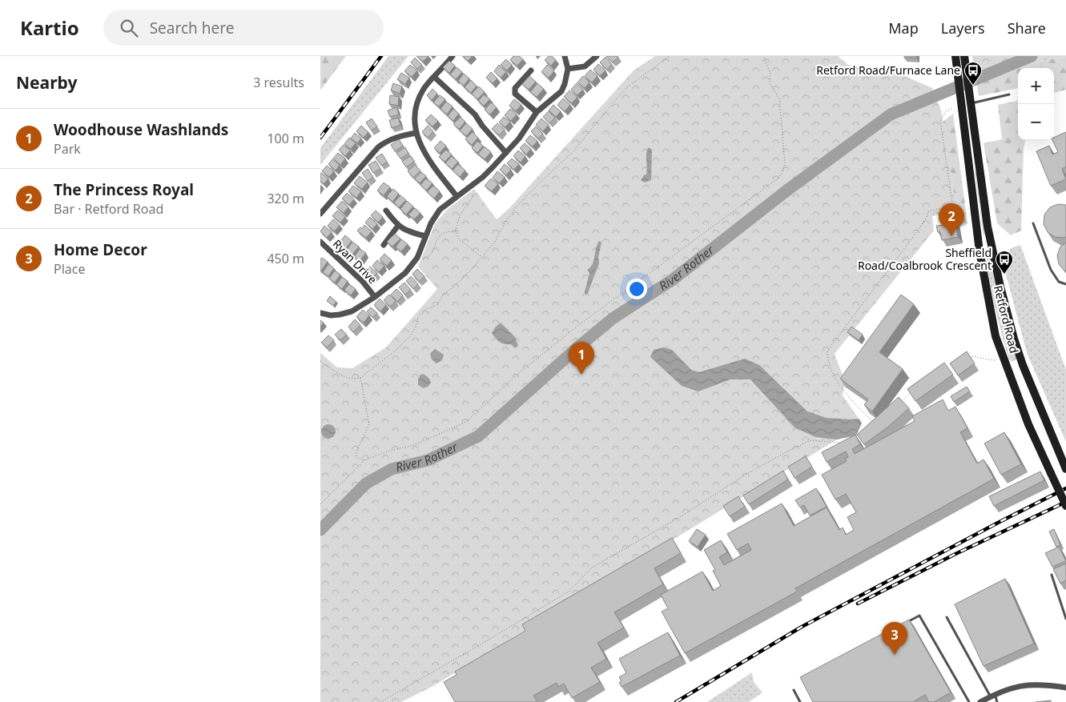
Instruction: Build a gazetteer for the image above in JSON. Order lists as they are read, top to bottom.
{
  "streets": {
    "main road": ["Retford Road"],
    "street": ["Ryan Drive"]
  },
  "water": ["River Rother"],
  "places": {
    "bus stop": ["Retford Road/Furnace Lane", "Sheffield Road/Coalbrook Crescent"]
  },
  "page": {
    "header": "Kartio",
    "search": "Search here",
    "nav": ["Map", "Layers", "Share"],
    "heading": ["Nearby", "3 results"],
    "map_buttons": ["+", "−"],
    "list": [
      {
        "mark": "1",
        "name": "Woodhouse Washlands",
        "note": "Park",
        "value": "100 m"
      },
      {
        "mark": "2",
        "name": "The Princess Royal",
        "note": "Bar · Retford Road",
        "value": "320 m"
      },
      {
        "mark": "3",
        "name": "Home Decor",
        "note": "Place",
        "value": "450 m"
      }
    ],
    "pins": ["2", "1", "3"]
  }
}
